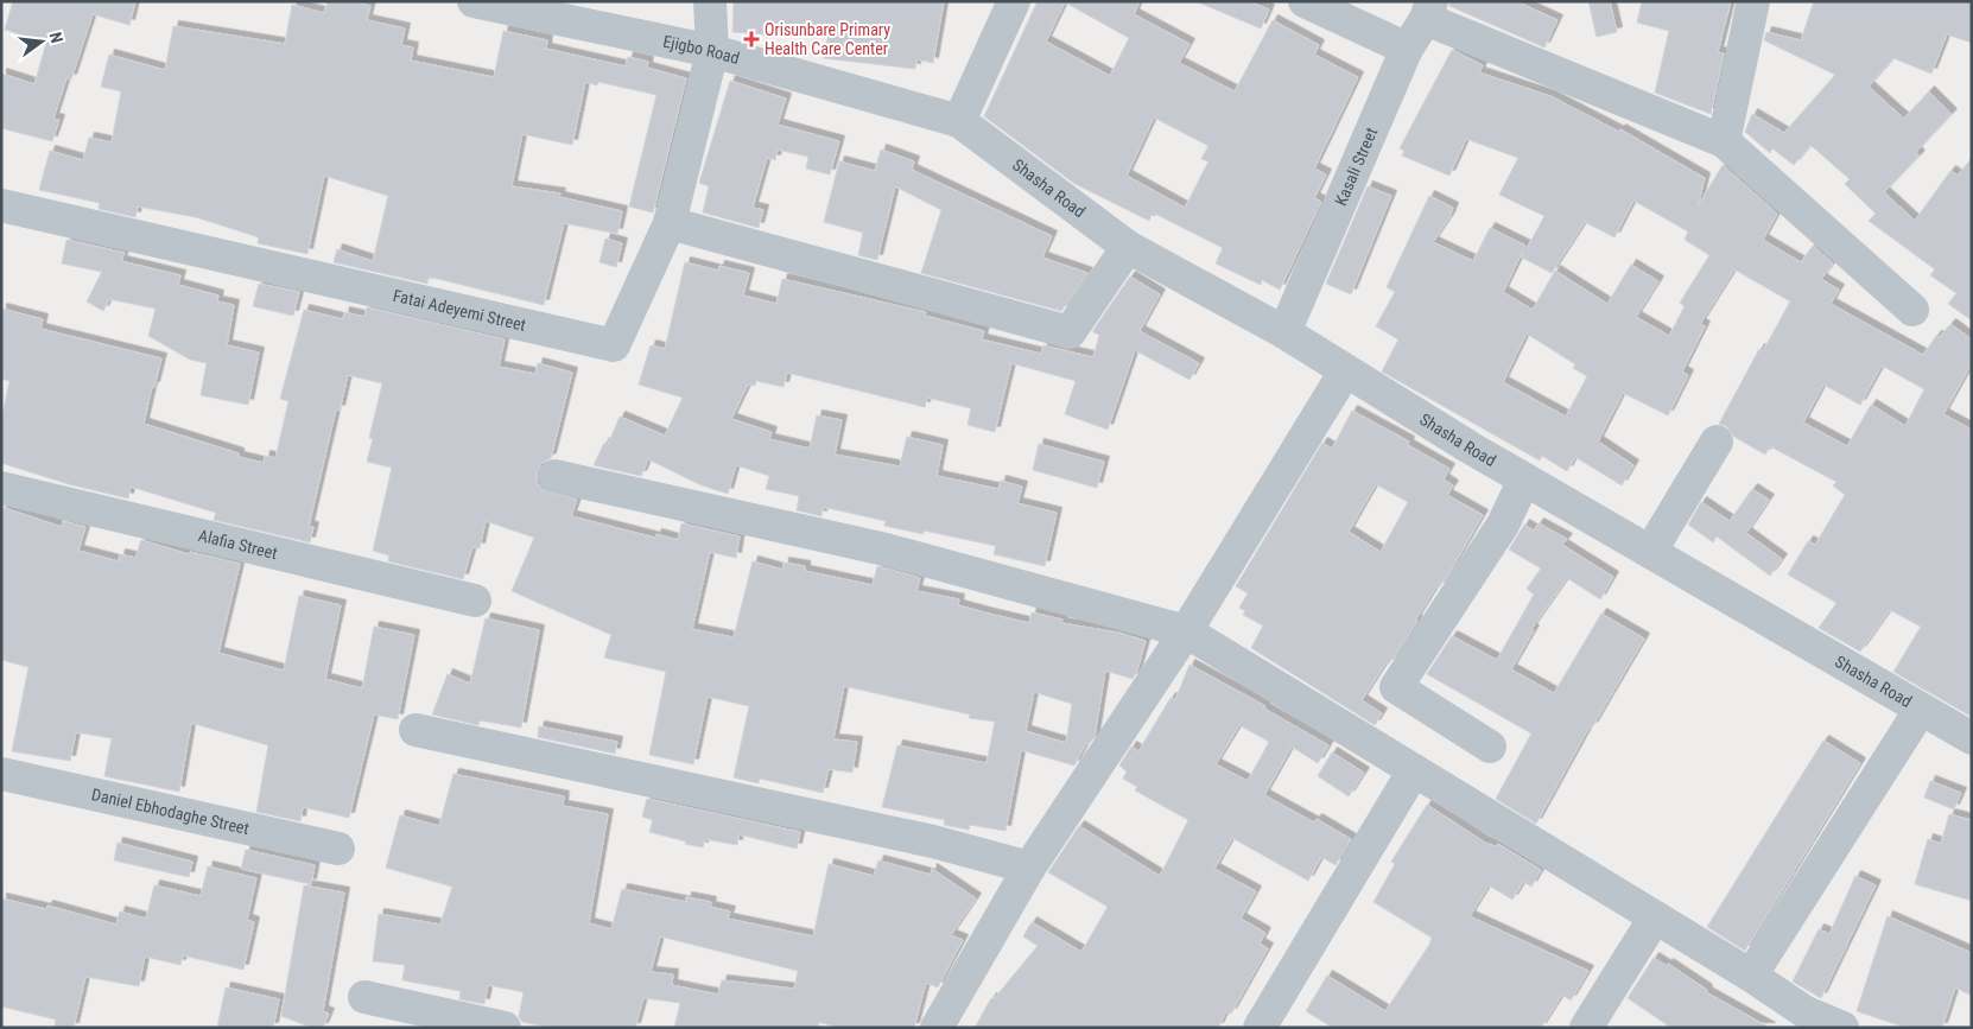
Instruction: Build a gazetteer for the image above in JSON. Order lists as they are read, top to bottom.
{
  "streets": {
    "street": [
      "Ejigbo Road",
      "Kasali Street",
      "Shasha Road",
      "Fatai Adeyemi Street",
      "Alafia Street",
      "Daniel Ebhodaghe Street"
    ]
  },
  "crossings": [
    ["Ejigbo Road", "Shasha Road"],
    ["Ejigbo Road", "Fatai Adeyemi Street"],
    ["Kasali Street", "Shasha Road"]
  ],
  "places": {
    "health": ["Orisunbare Primary Health Care Center"]
  },
  "north": "right"
}
